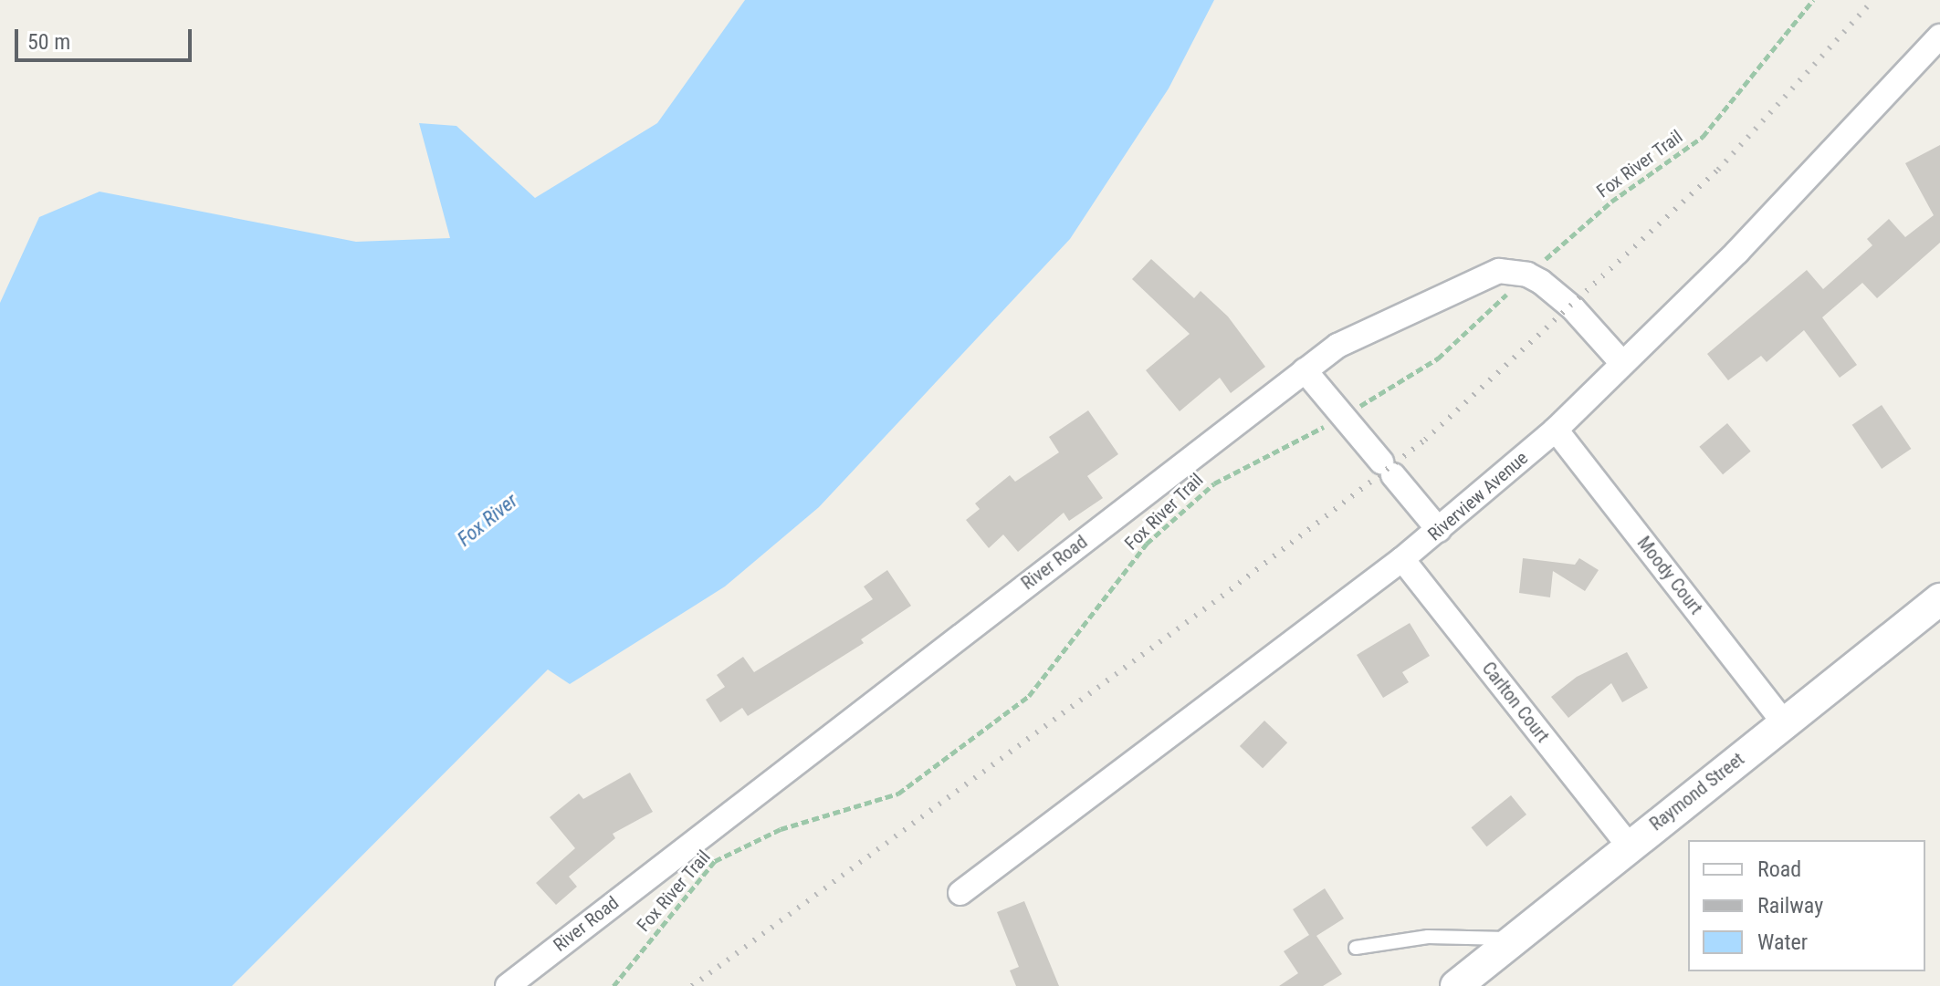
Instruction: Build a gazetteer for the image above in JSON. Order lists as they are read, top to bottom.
{
  "streets": {
    "street": [
      "Riverview Avenue",
      "River Road",
      "Moody Court",
      "Carlton Court",
      "Raymond Street"
    ],
    "path": ["Fox River Trail"]
  },
  "crossings": [
    ["Fox River Trail", "River Road"],
    ["Riverview Avenue", "Moody Court"],
    ["Riverview Avenue", "Carlton Court"],
    ["Moody Court", "Raymond Street"],
    ["Carlton Court", "Raymond Street"]
  ],
  "water": ["Fox River"],
  "legend": ["Road", "Railway", "Water"],
  "scale_bar": "50 m"
}
